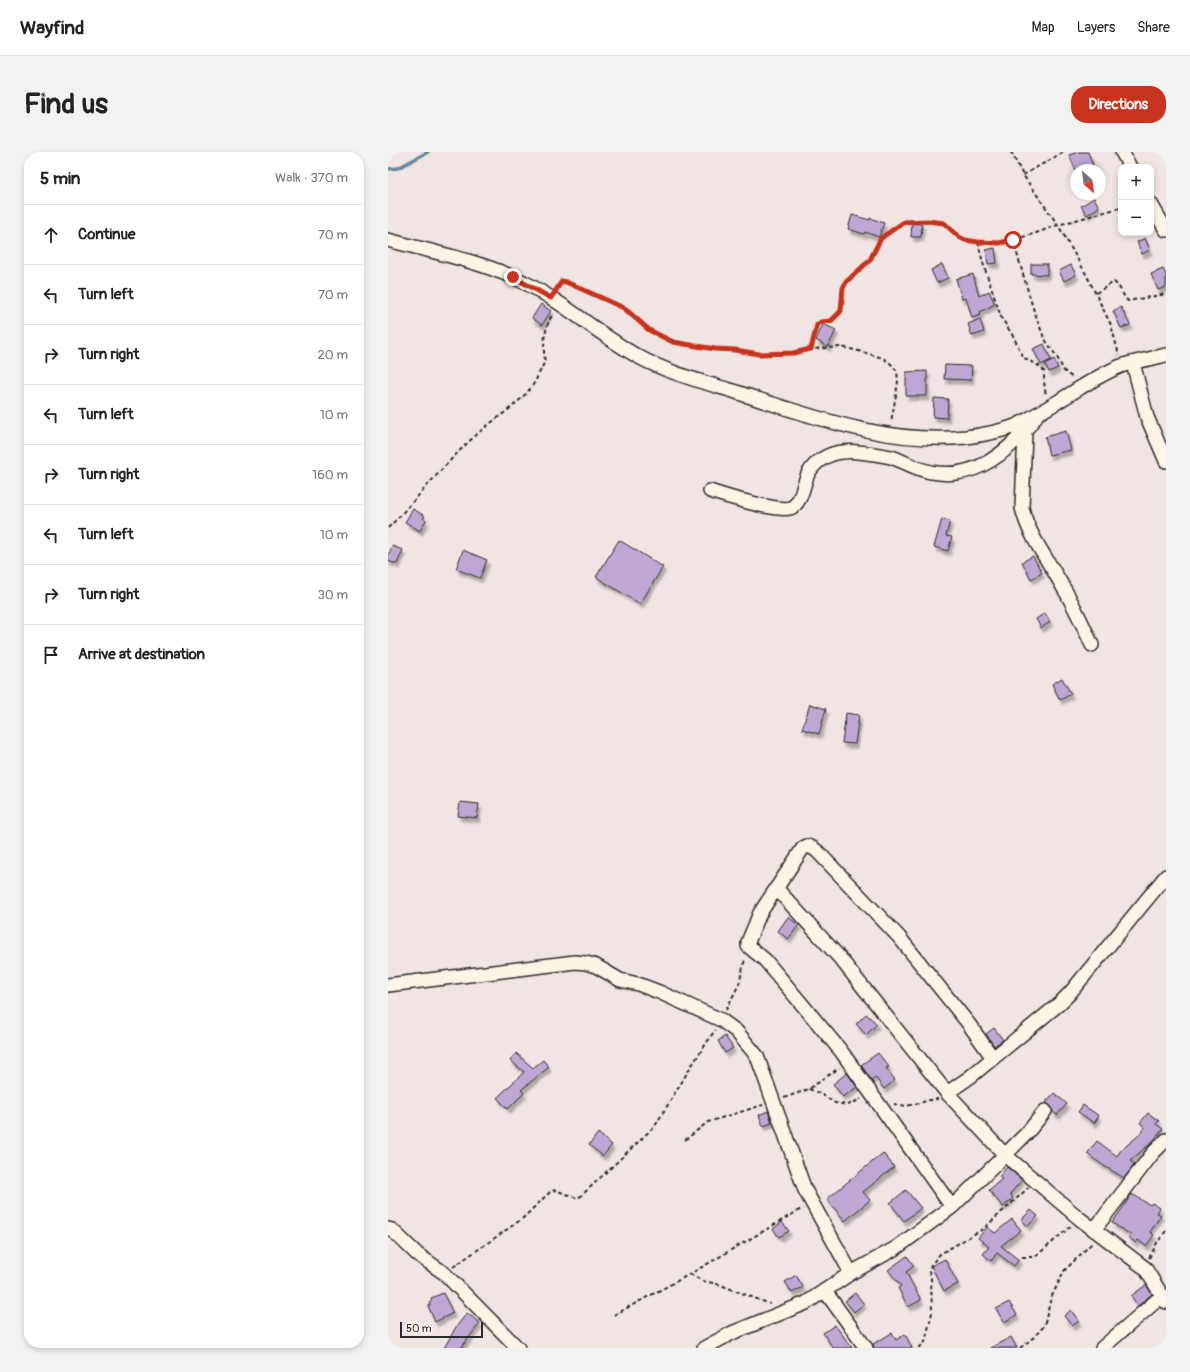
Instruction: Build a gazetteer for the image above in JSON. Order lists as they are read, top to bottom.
{
  "scale_bar": "50 m",
  "north": "bottom right",
  "page": {
    "header": "Wayfind",
    "nav": ["Map", "Layers", "Share"],
    "buttons": "Directions",
    "title": "Find us",
    "heading": ["5 min", "Walk · 370 m"],
    "map_buttons": ["+", "−"],
    "list": [
      ["Continue", "70 m"],
      ["Turn left", "70 m"],
      ["Turn right", "20 m"],
      ["Turn left", "10 m"],
      ["Turn right", "160 m"],
      ["Turn left", "10 m"],
      ["Turn right", "30 m"],
      "Arrive at destination"
    ],
    "scale": "50 m"
  }
}
